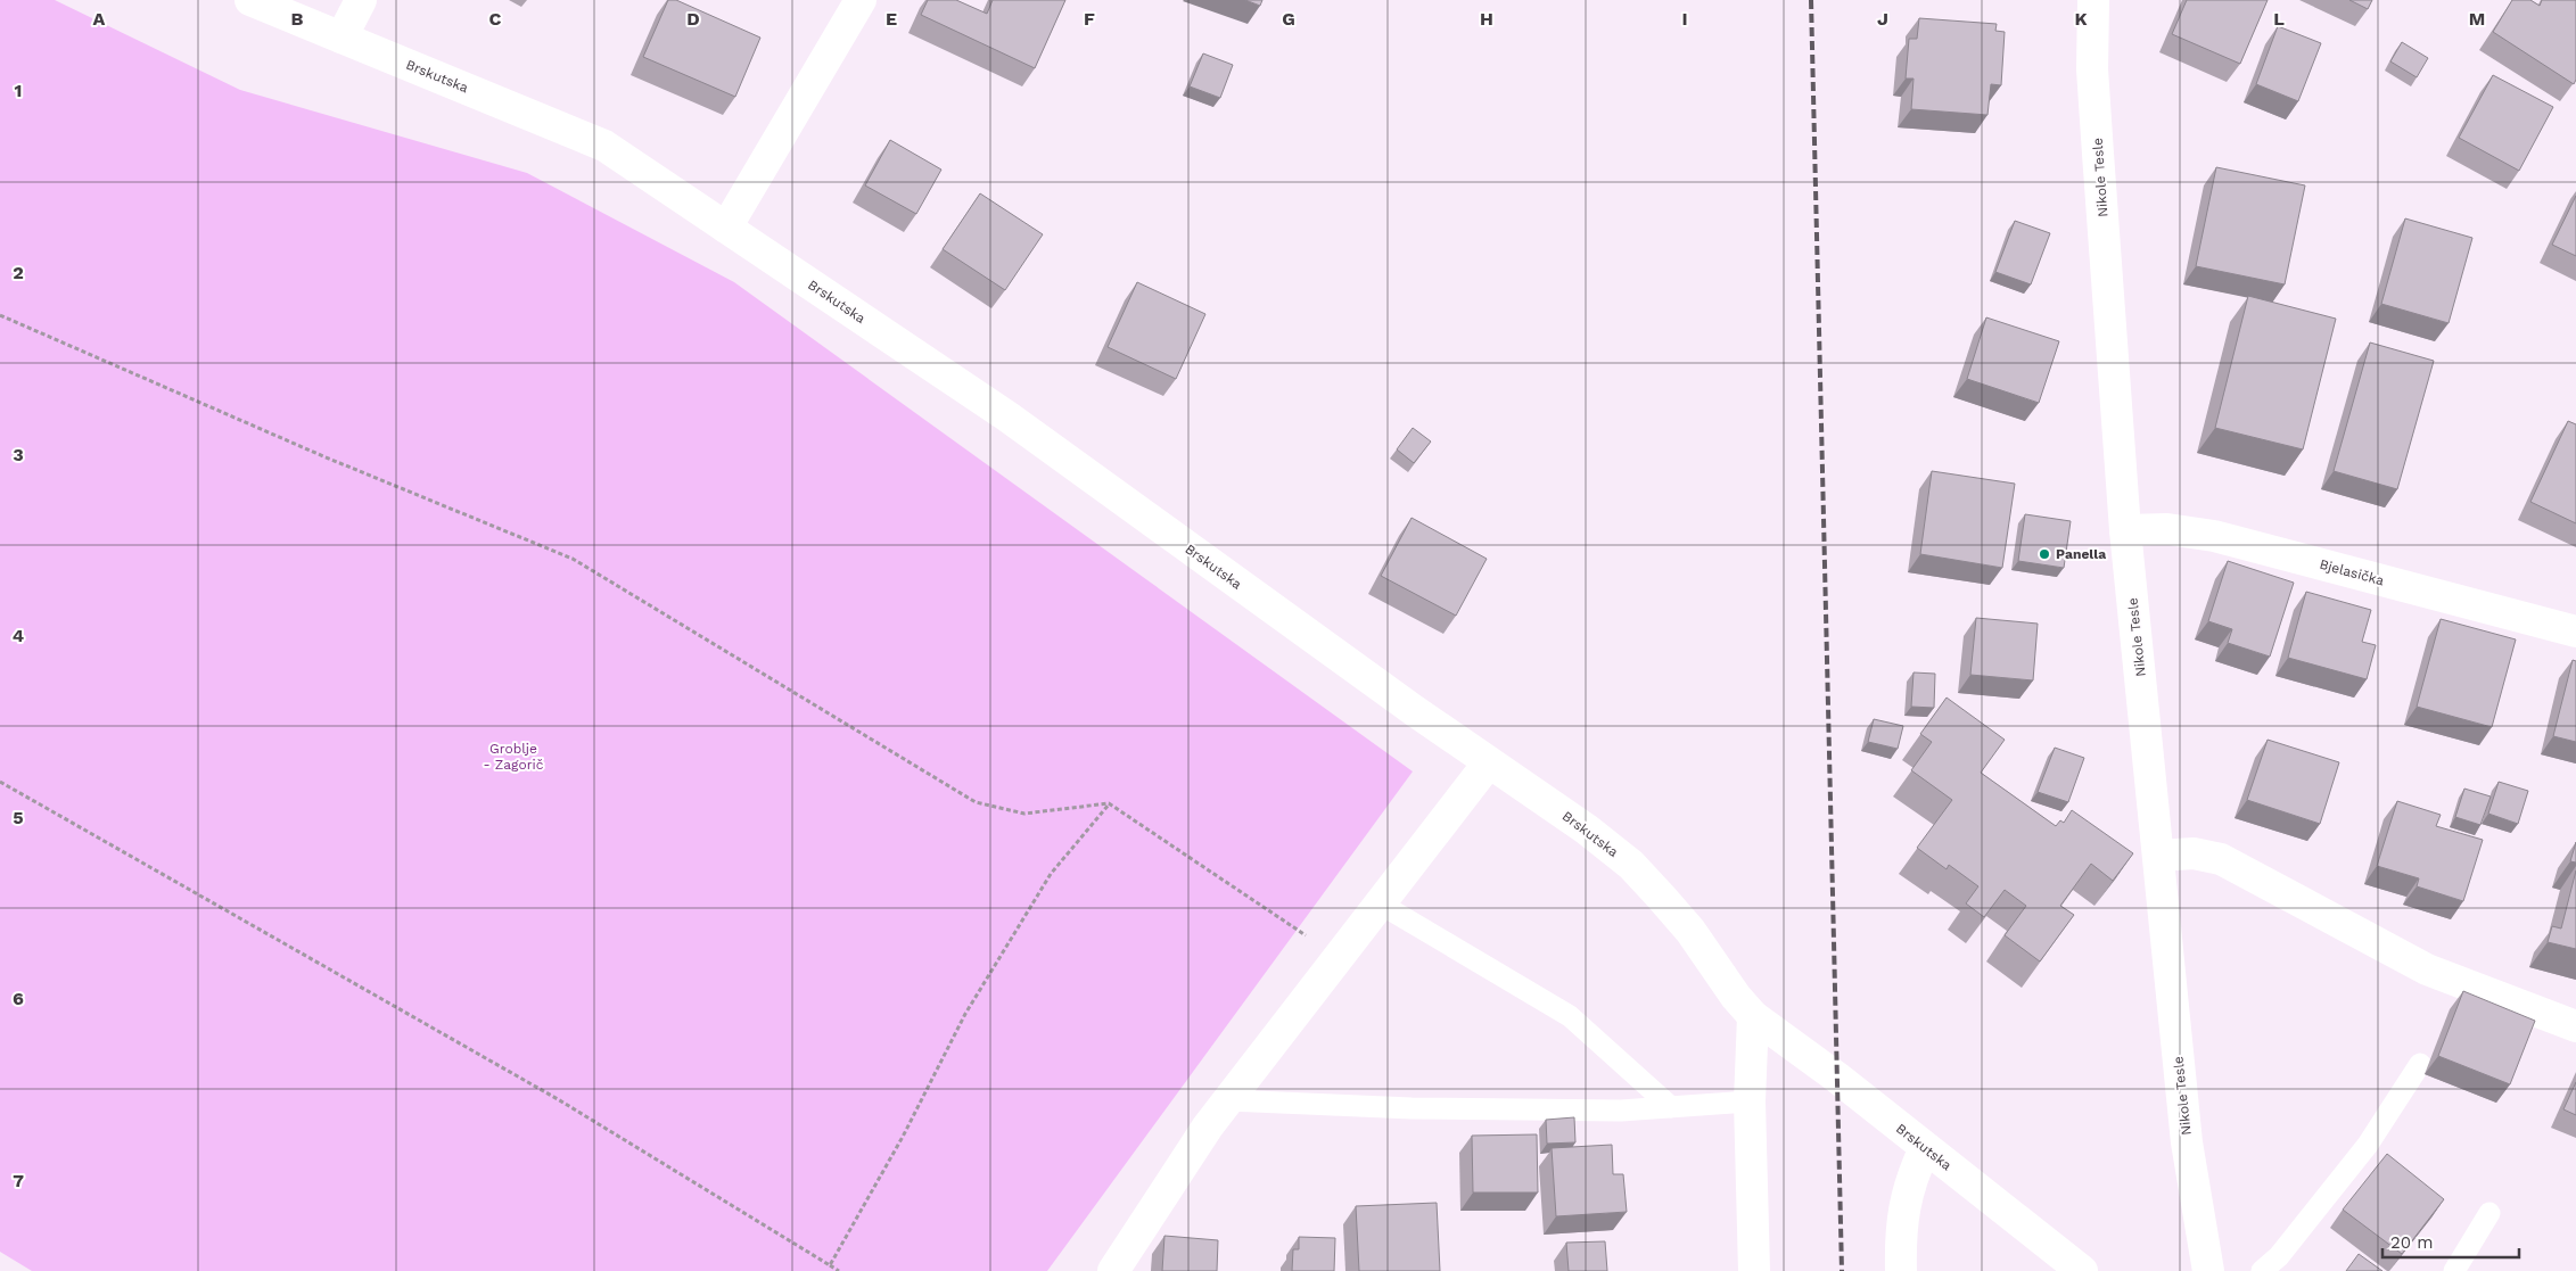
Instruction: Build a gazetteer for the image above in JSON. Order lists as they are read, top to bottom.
{
  "streets": {
    "street": ["Brskutska", "Nikole Tesle", "Bjelasička"]
  },
  "crossings": [
    ["Nikole Tesle", "Bjelasička"]
  ],
  "parks": ["Groblje - Zagorič"],
  "places": ["Panella"],
  "scale_bar": "20 m",
  "grid": {
    "columns": [
      "A",
      "B",
      "C",
      "D",
      "E",
      "F",
      "G",
      "H",
      "I",
      "J",
      "K",
      "L",
      "M"
    ],
    "rows": [
      "1",
      "2",
      "3",
      "4",
      "5",
      "6",
      "7"
    ]
  }
}
